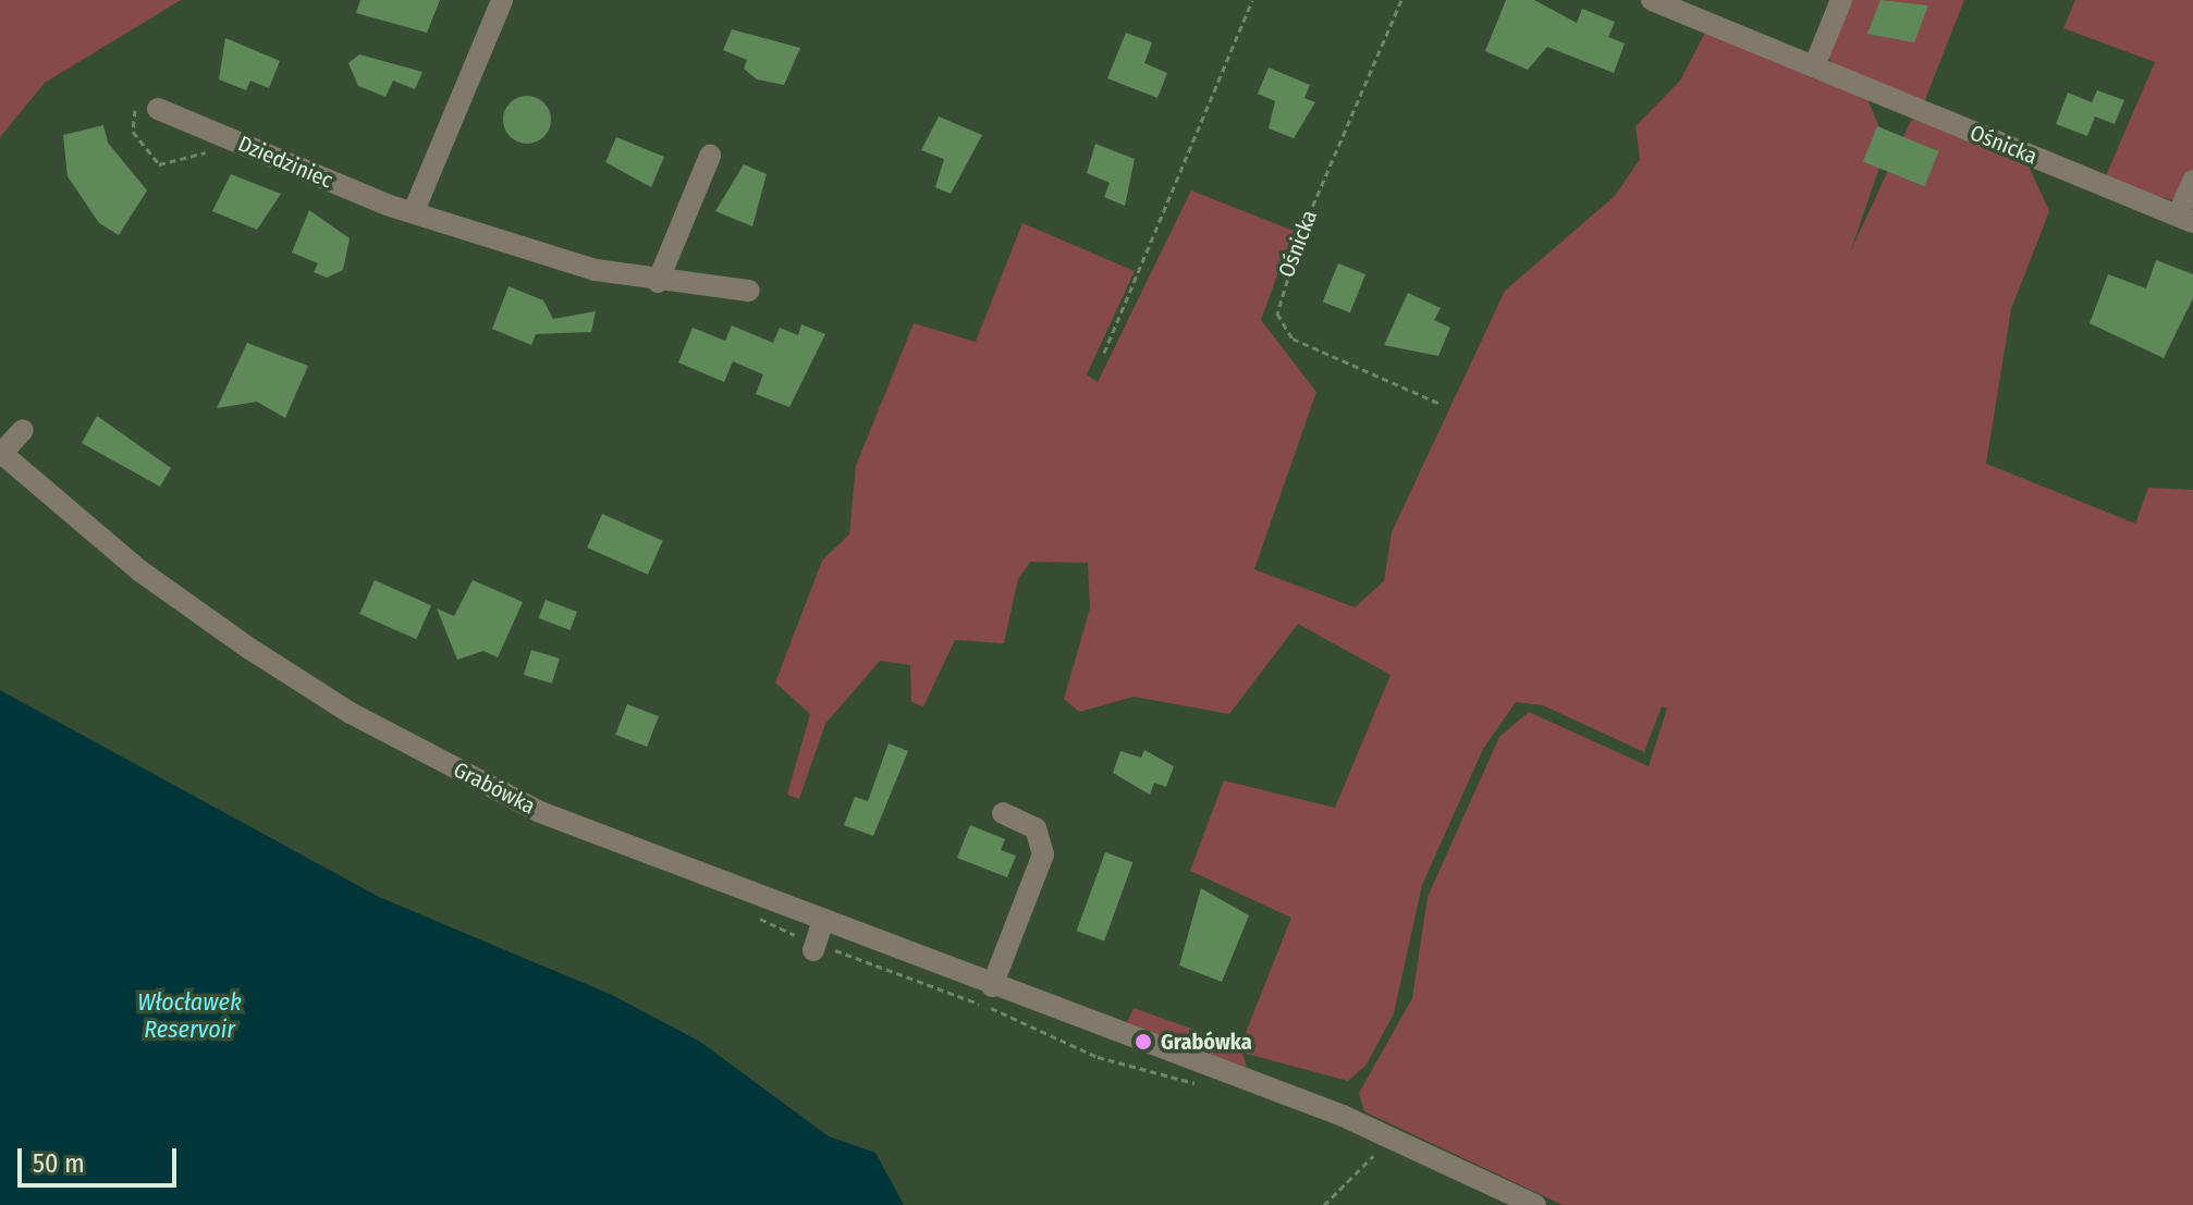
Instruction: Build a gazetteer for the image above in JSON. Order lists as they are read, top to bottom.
{
  "streets": {
    "street": ["Ośnicka", "Dziedziniec", "Grabówka"]
  },
  "water": ["Włocławek Reservoir"],
  "places": ["Grabówka"],
  "scale_bar": "50 m"
}
